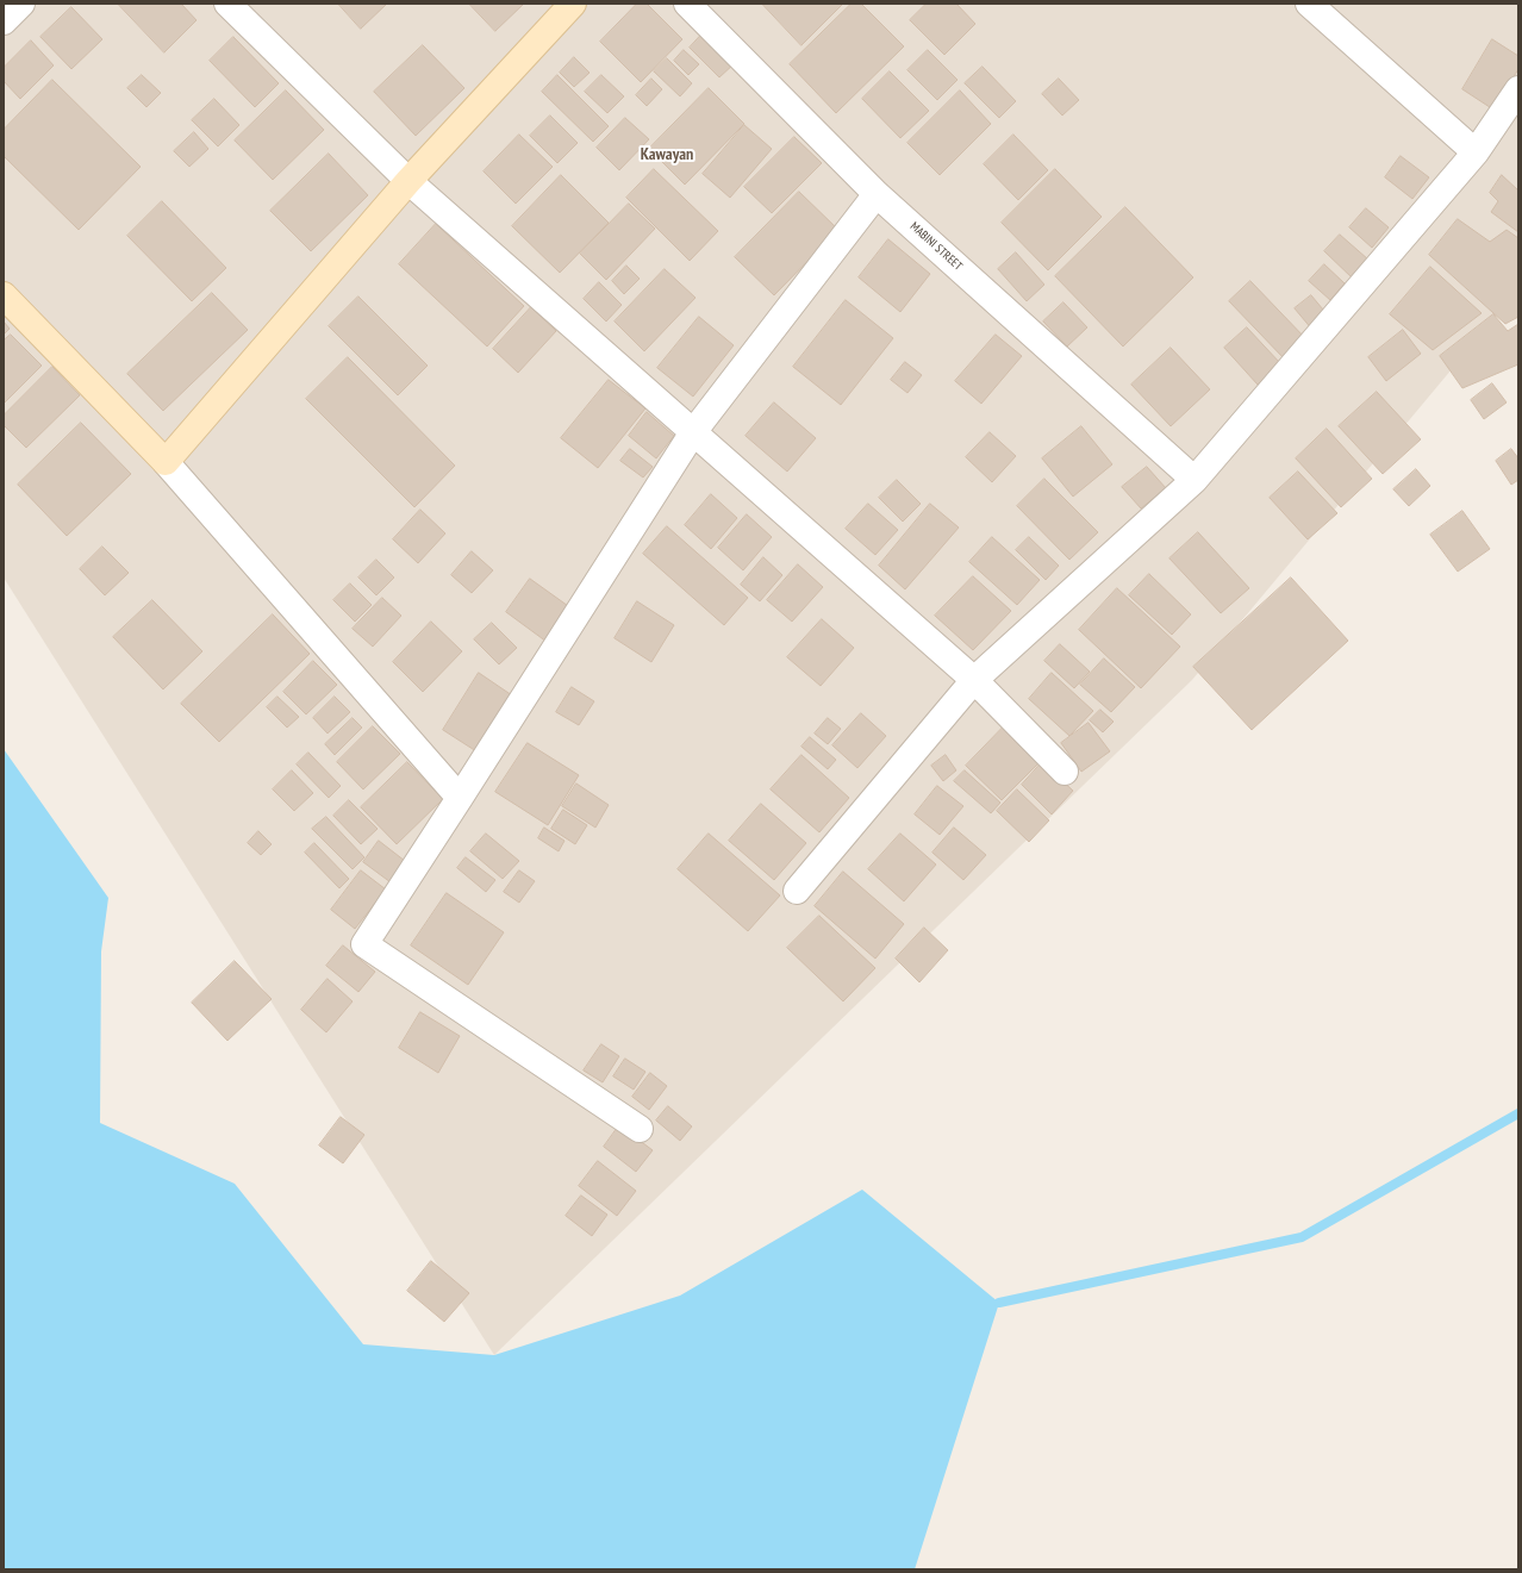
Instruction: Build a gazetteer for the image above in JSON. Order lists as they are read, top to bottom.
{
  "streets": {
    "street": ["MABINI STREET"]
  },
  "districts": ["Kawayan"]
}
